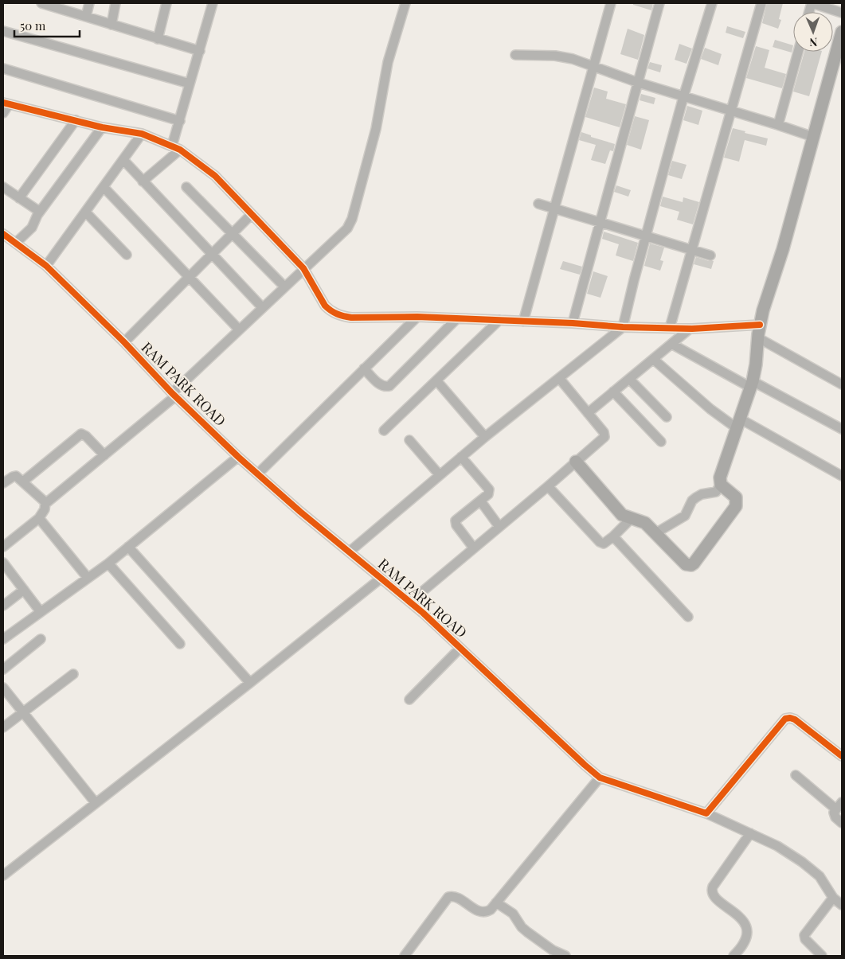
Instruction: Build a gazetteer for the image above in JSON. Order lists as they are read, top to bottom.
{
  "streets": {
    "street": ["RAM PARK ROAD"]
  },
  "scale_bar": "50 m",
  "north": "bottom"
}
